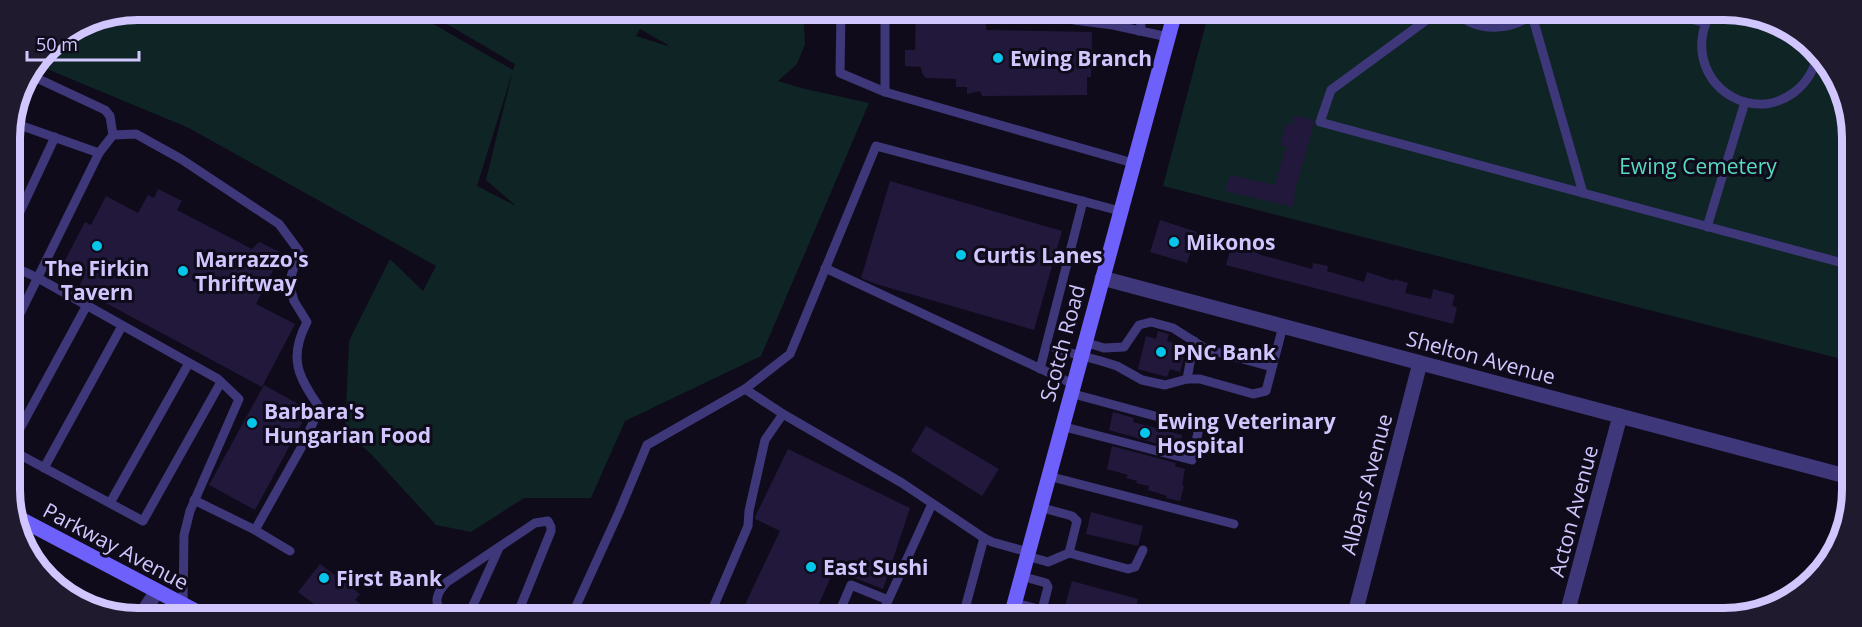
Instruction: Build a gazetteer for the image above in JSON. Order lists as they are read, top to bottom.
{
  "streets": {
    "main road": ["Scotch Road", "Parkway Avenue"],
    "street": ["Shelton Avenue", "Albans Avenue", "Acton Avenue"]
  },
  "crossings": [
    ["Scotch Road", "Shelton Avenue"],
    ["Shelton Avenue", "Albans Avenue"],
    ["Shelton Avenue", "Acton Avenue"]
  ],
  "parks": ["Ewing Cemetery"],
  "places": [
    "Ewing Branch",
    "Mikonos",
    "The Firkin Tavern",
    "Curtis Lanes",
    "Marrazzo's Thriftway",
    "PNC Bank",
    "Barbara's Hungarian Food",
    "Ewing Veterinary Hospital",
    "East Sushi",
    "First Bank"
  ],
  "scale_bar": "50 m"
}
